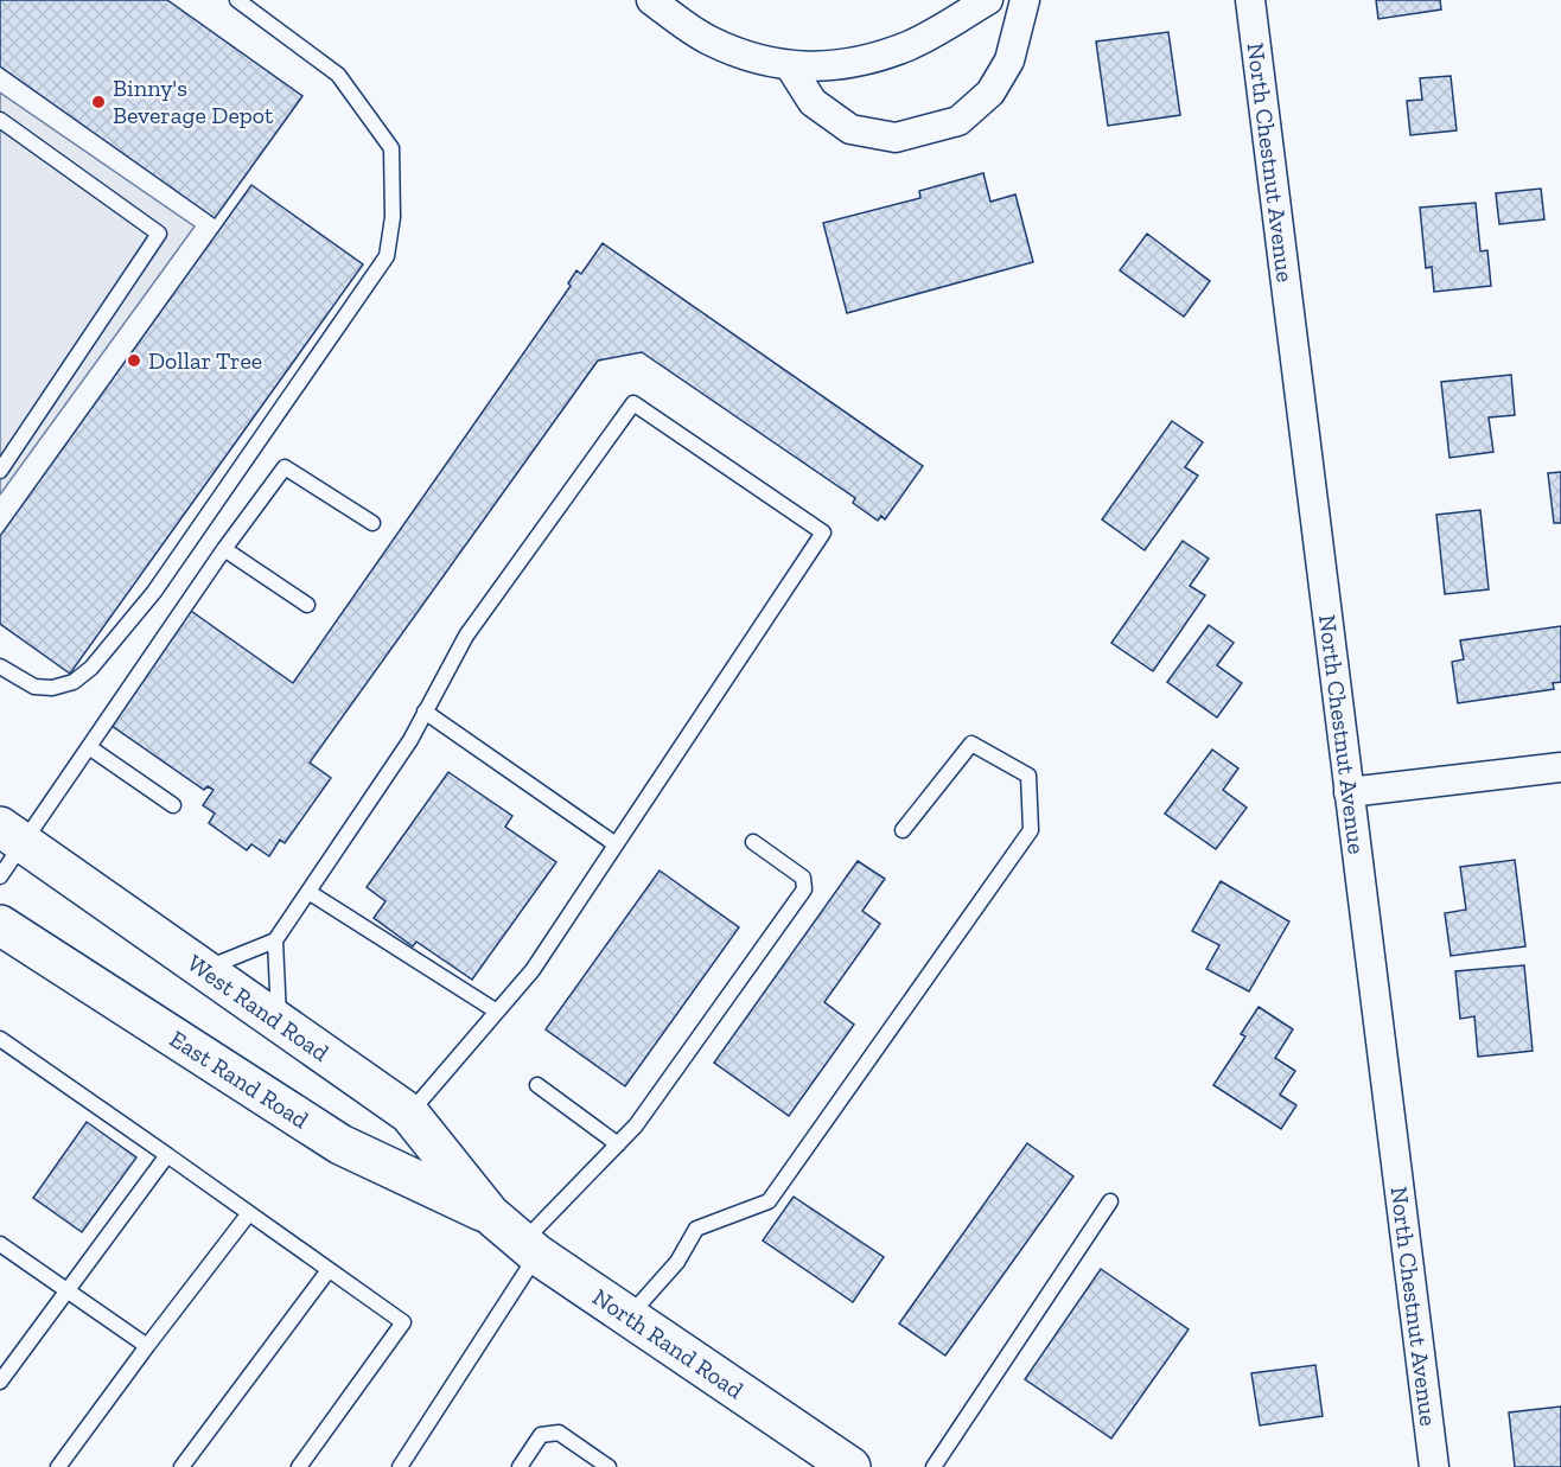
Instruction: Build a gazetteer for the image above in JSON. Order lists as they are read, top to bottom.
{
  "streets": {
    "main road": ["West Rand Road", "East Rand Road", "North Rand Road"],
    "street": ["North Chestnut Avenue"]
  },
  "crossings": [
    ["West Rand Road", "East Rand Road"],
    ["West Rand Road", "North Rand Road"],
    ["East Rand Road", "North Rand Road"]
  ],
  "places": ["Binny's Beverage Depot", "Dollar Tree"]
}
